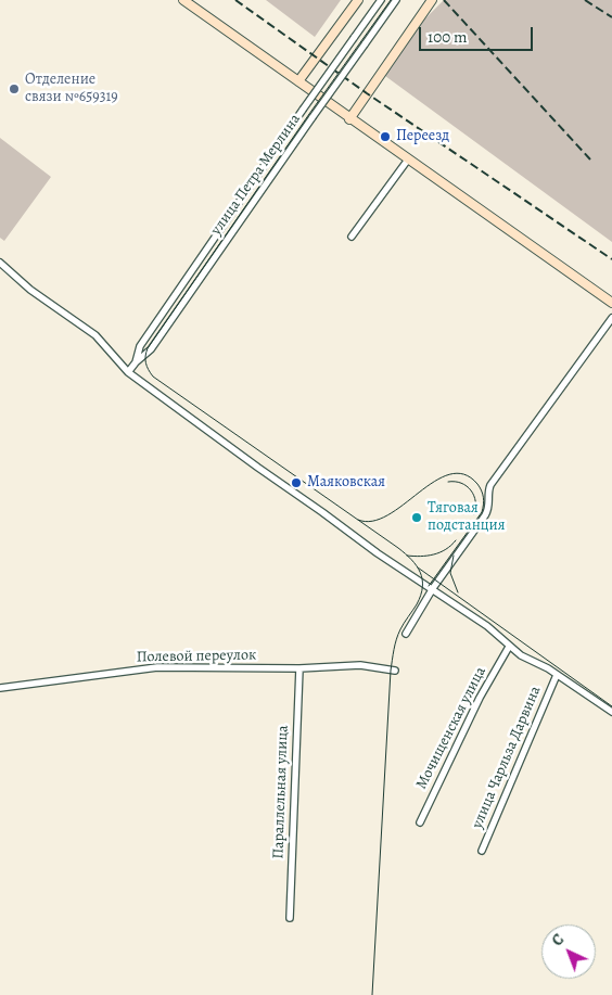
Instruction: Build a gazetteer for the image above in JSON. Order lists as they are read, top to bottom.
{
  "streets": {
    "street": [
      "улица Петра Мерлина",
      "Полевой переулок",
      "Мочищенская улица",
      "улица Чарльза Дарвина",
      "Параллельная улица"
    ]
  },
  "crossings": [
    ["Полевой переулок", "Параллельная улица"]
  ],
  "places": [
    "Отделение связи №659319",
    "Переезд",
    "Маяковская",
    "Тяговая подстанция"
  ],
  "scale_bar": "100 m",
  "north": "top left"
}
